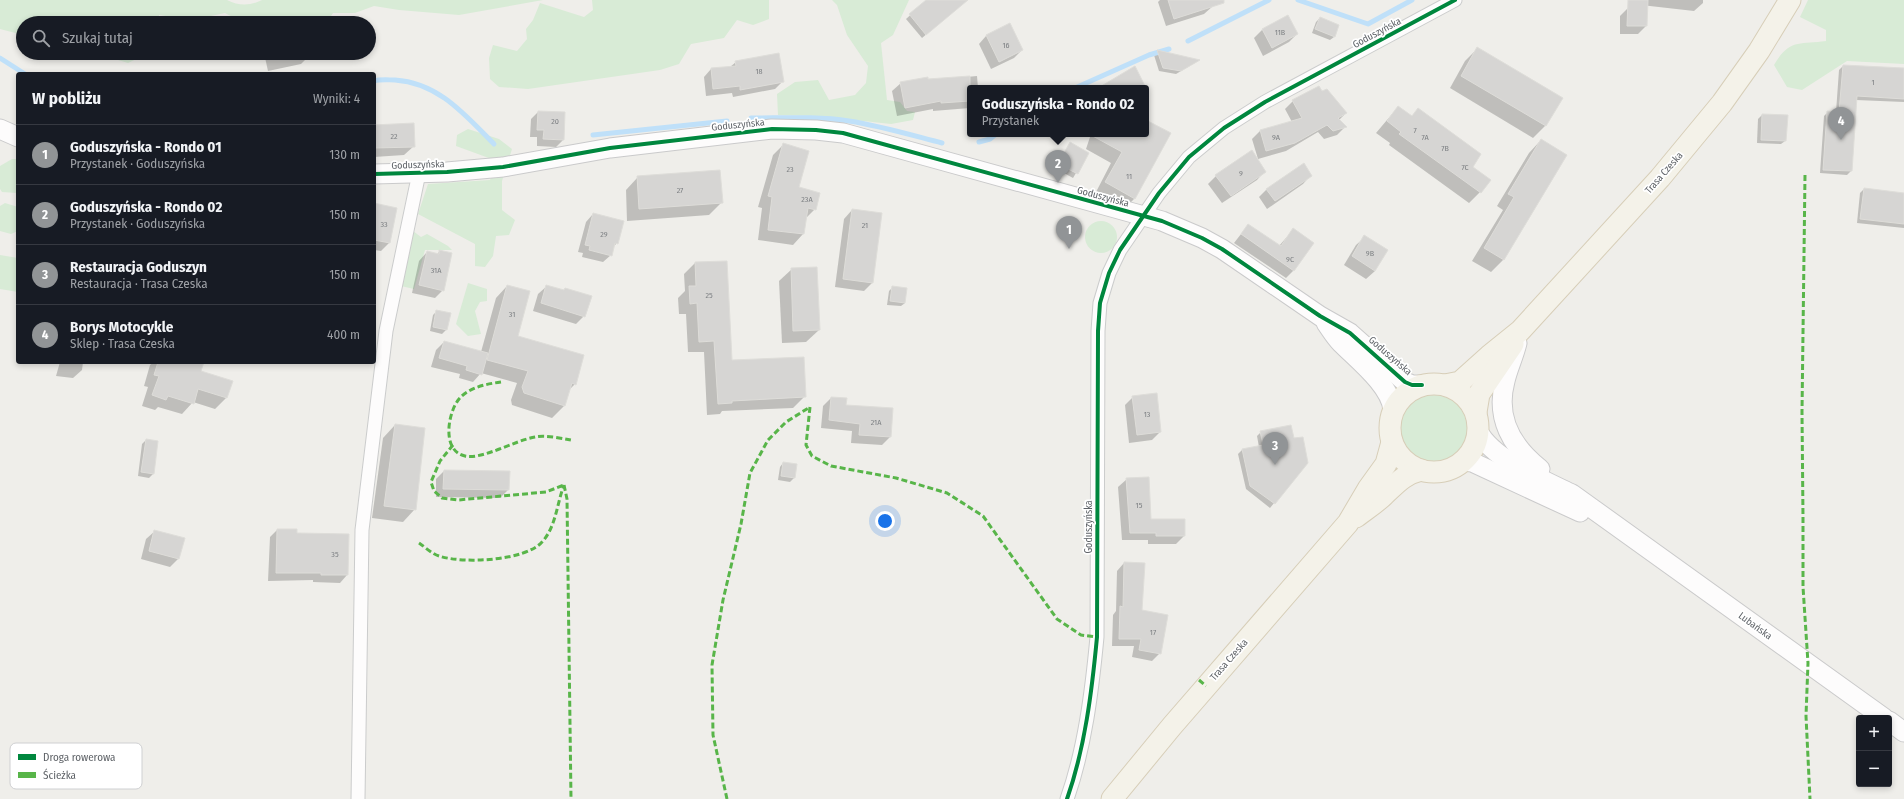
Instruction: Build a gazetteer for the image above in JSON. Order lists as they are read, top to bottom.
{
  "streets": {
    "main road": ["Trasa Czeska"],
    "street": ["Goduszyńska", "Lubańska"]
  },
  "crossings": [
    ["Goduszyńska", "Trasa Czeska"],
    ["Goduszyńska", "Lubańska"],
    ["Trasa Czeska", "Lubańska"]
  ],
  "house_numbers": [
    "11B",
    "16",
    "18",
    "1",
    "20",
    "7",
    "22",
    "9A",
    "7A",
    "7B",
    "7C",
    "23",
    "9",
    "11",
    "27",
    "23A",
    "33",
    "21",
    "29",
    "9B",
    "9C",
    "31A",
    "25",
    "31",
    "13",
    "21A",
    "15",
    "35",
    "17"
  ],
  "legend": ["Droga rowerowa", "Ścieżka"],
  "page": {
    "search": "Szukaj tutaj",
    "heading": ["W pobliżu", "Wyniki: 4"],
    "popup": ["Goduszyńska - Rondo 02", "Przystanek"],
    "pins": [
      "4",
      "2",
      "1",
      "3"
    ],
    "list": [
      {
        "mark": "1",
        "name": "Goduszyńska - Rondo 01",
        "note": "Przystanek · Goduszyńska",
        "value": "130 m"
      },
      {
        "mark": "2",
        "name": "Goduszyńska - Rondo 02",
        "note": "Przystanek · Goduszyńska",
        "value": "150 m"
      },
      {
        "mark": "3",
        "name": "Restauracja Goduszyn",
        "note": "Restauracja · Trasa Czeska",
        "value": "150 m"
      },
      {
        "mark": "4",
        "name": "Borys Motocykle",
        "note": "Sklep · Trasa Czeska",
        "value": "400 m"
      }
    ],
    "map_buttons": ["+", "−"]
  }
}
